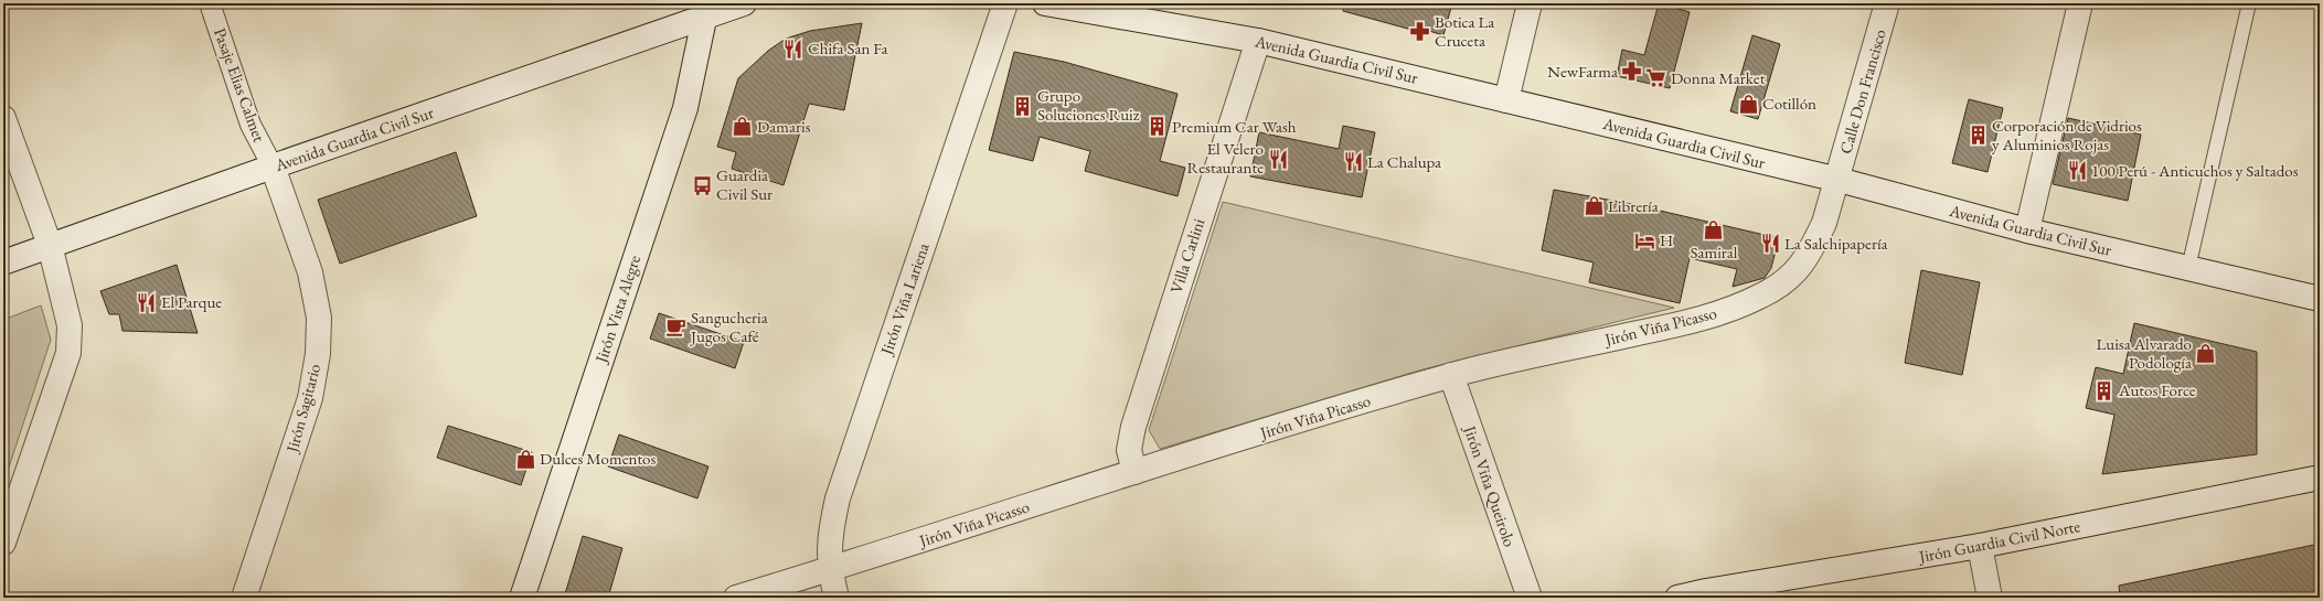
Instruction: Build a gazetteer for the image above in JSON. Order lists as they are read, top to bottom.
{
  "streets": {
    "street": [
      "Avenida Guardia Civil Sur",
      "Pasaje Elias Calmet",
      "Calle Don Francisco",
      "Villa Carlini",
      "Jirón Viña Lariena",
      "Jirón Vista Alegre",
      "Jirón Viña Picasso",
      "Jirón Sagitario",
      "Jirón Viña Queirolo",
      "Jirón Guardia Civil Norte"
    ]
  },
  "crossings": [
    ["Avenida Guardia Civil Sur", "Pasaje Elias Calmet"],
    ["Avenida Guardia Civil Sur", "Calle Don Francisco"],
    ["Avenida Guardia Civil Sur", "Villa Carlini"],
    ["Avenida Guardia Civil Sur", "Jirón Vista Alegre"],
    ["Avenida Guardia Civil Sur", "Jirón Viña Picasso"],
    ["Avenida Guardia Civil Sur", "Jirón Sagitario"],
    ["Pasaje Elias Calmet", "Jirón Sagitario"],
    ["Calle Don Francisco", "Jirón Viña Picasso"],
    ["Villa Carlini", "Jirón Viña Picasso"],
    ["Jirón Viña Lariena", "Jirón Viña Picasso"],
    ["Jirón Viña Picasso", "Jirón Viña Queirolo"]
  ],
  "places": {
    "pharmacy": ["Botica La Cruceta", "NewFarma"],
    "restaurant": [
      "Chifa San Fa",
      "El Velero Restaurante",
      "La Chalupa",
      "100 Perú - Anticuchos y Saltados",
      "La Salchipapería",
      "El Parque"
    ],
    "supermarket": ["Donna Market"],
    "shop": [
      "Cotillón",
      "Damaris",
      "Librería",
      "Samiral",
      "Luisa Alvarado Podología",
      "Dulces Momentos"
    ],
    "building": [
      "Grupo Soluciones Ruiz",
      "Premium Car Wash",
      "Corporación de Vidrios y Aluminios Rojas",
      "Autos Force"
    ],
    "bus stop": ["Guardia Civil Sur"],
    "hotel": ["H"],
    "cafe": ["Sangucheria Jugos Café"]
  }
}
